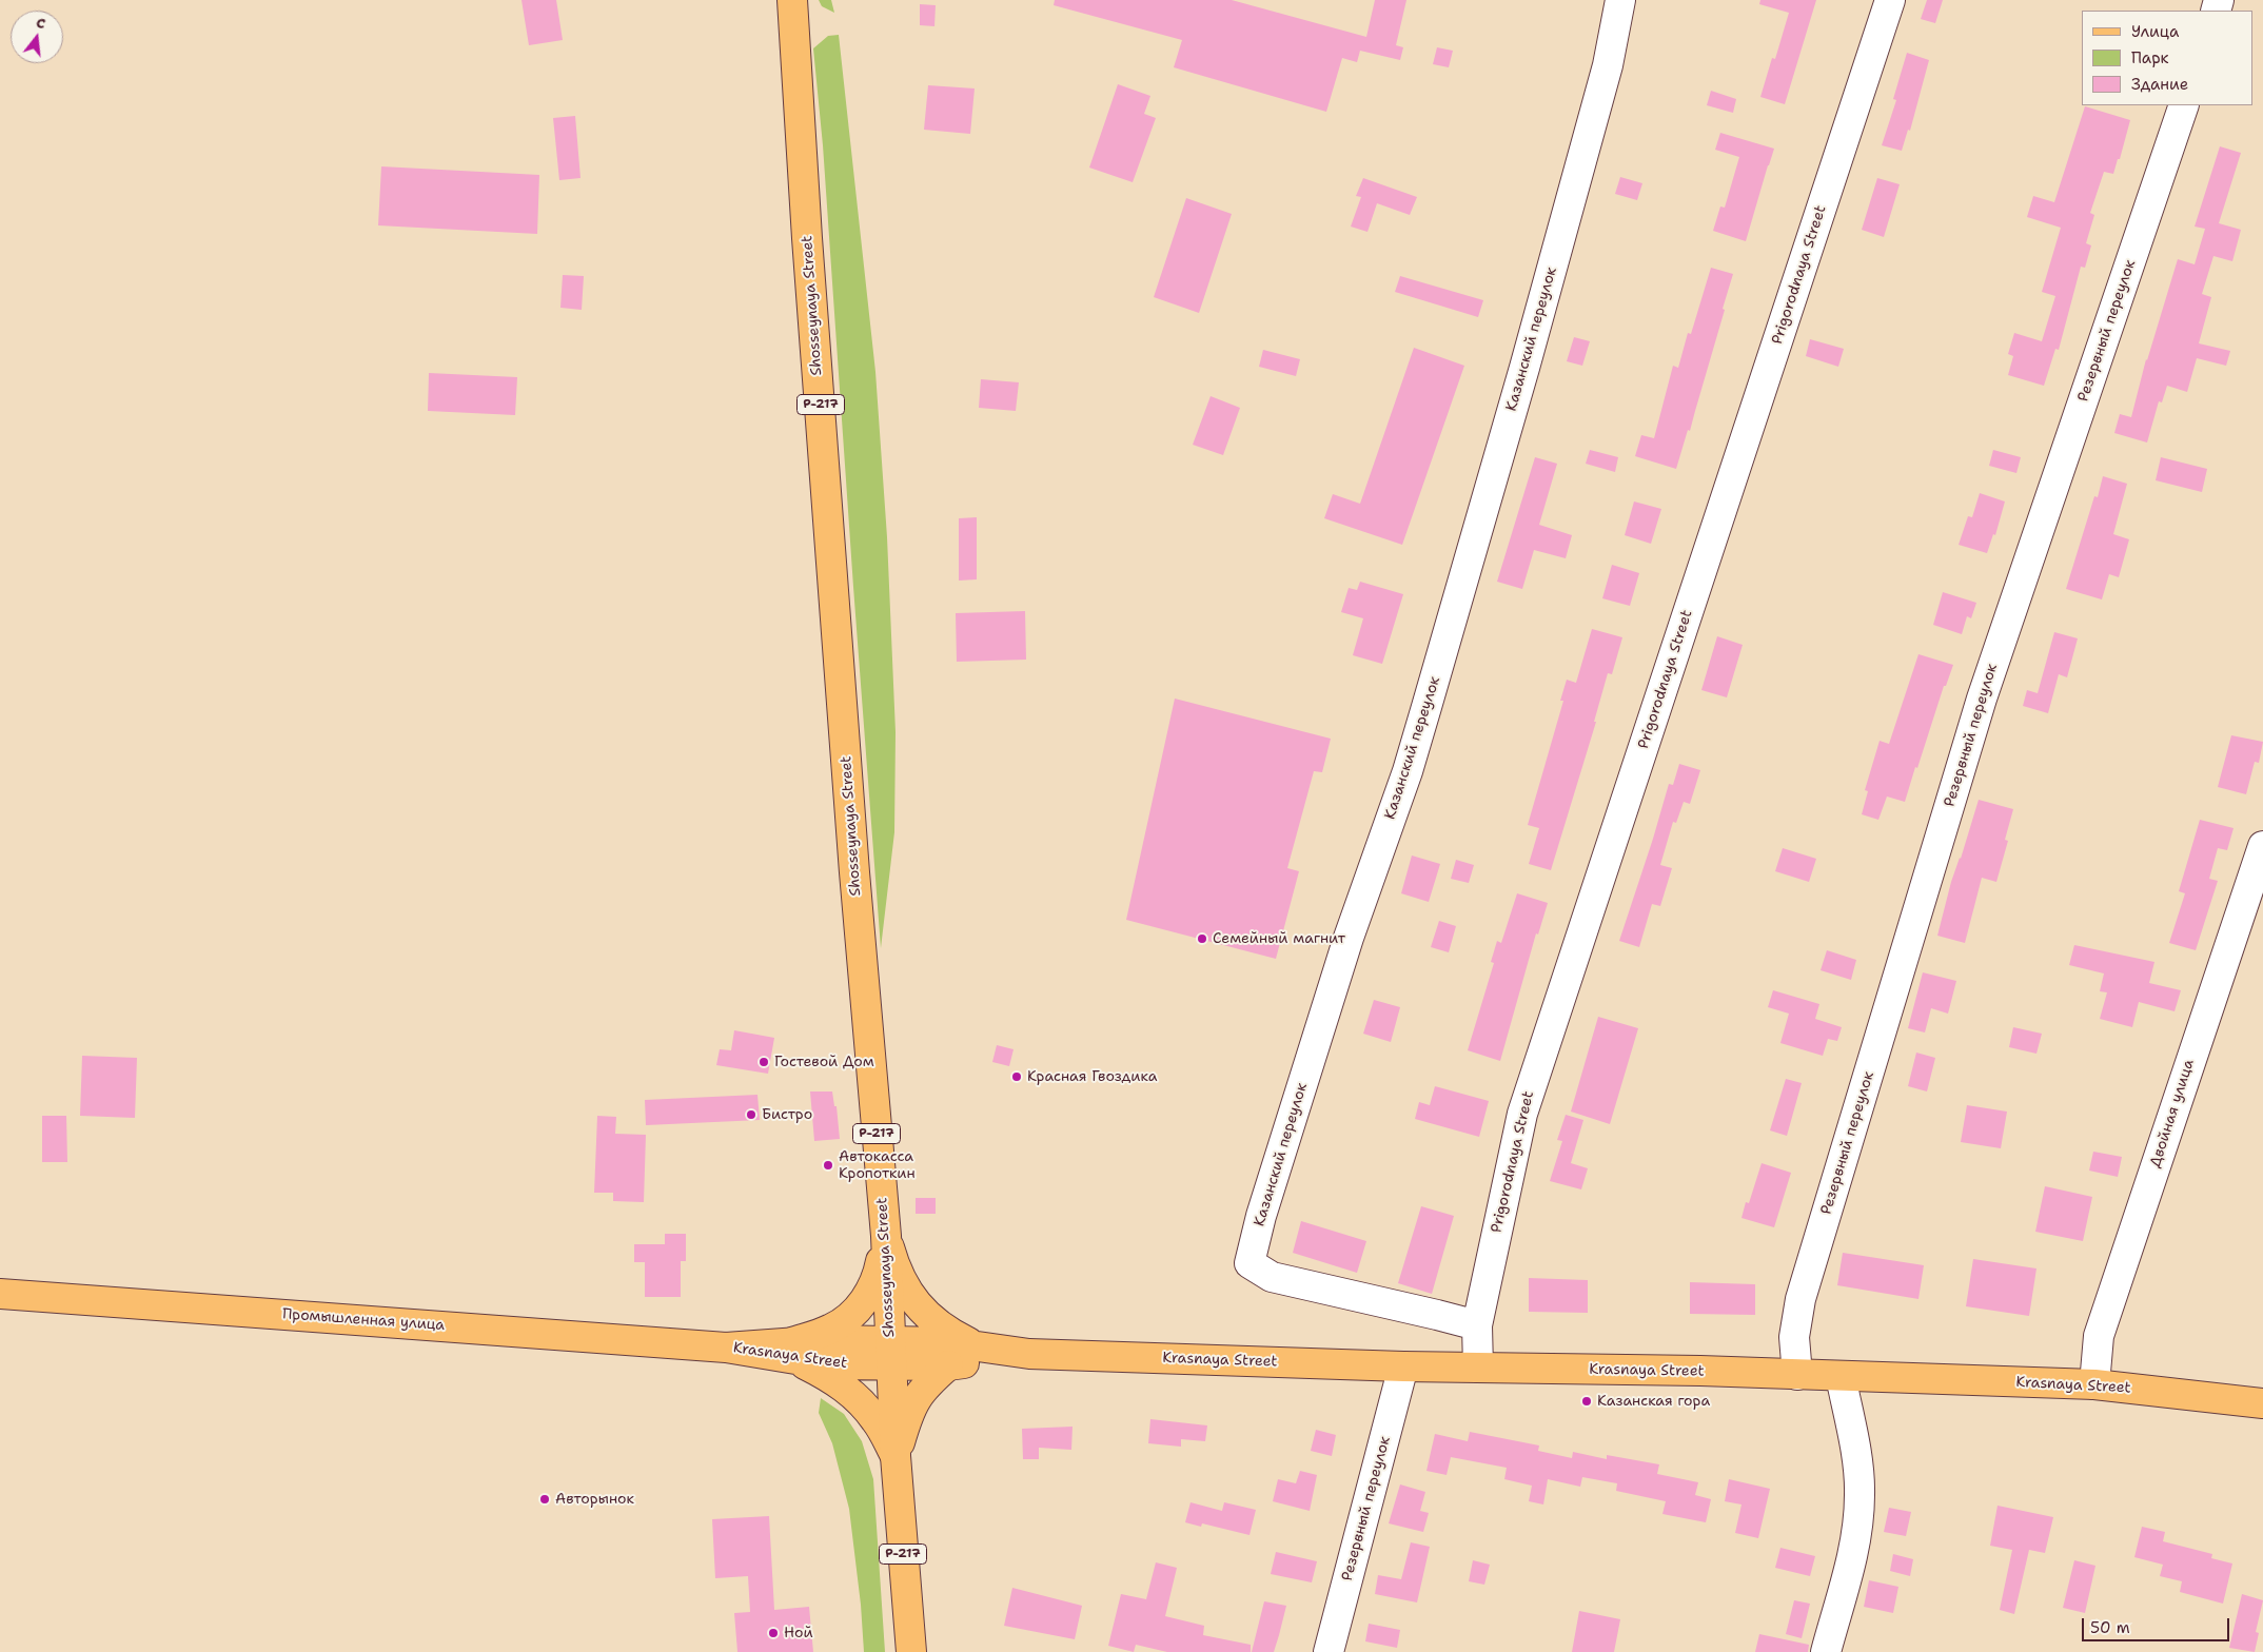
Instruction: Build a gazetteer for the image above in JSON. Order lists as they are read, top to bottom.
{
  "streets": {
    "main road": [
      "Shosseynaya Street",
      "Р-217",
      "Промышленная улица",
      "Krasnaya Street"
    ],
    "street": [
      "Prigorodnaya Street",
      "Резервный переулок",
      "Казанский переулок",
      "Двойная улица"
    ]
  },
  "crossings": [
    ["Prigorodnaya Street", "Казанский переулок"],
    ["Prigorodnaya Street", "Krasnaya Street"],
    ["Shosseynaya Street", "Krasnaya Street"],
    ["Резервный переулок", "Krasnaya Street"],
    ["Двойная улица", "Krasnaya Street"],
    ["Промышленная улица", "Krasnaya Street"]
  ],
  "places": [
    "Семейный магнит",
    "Гостевой Дом",
    "Красная Гвоздика",
    "Бистро",
    "Автокасса Кропоткин",
    "Казанская гора",
    "Авторынок",
    "Ной"
  ],
  "legend": ["Улица", "Парк", "Здание"],
  "scale_bar": "50 m",
  "north": "top"
}
